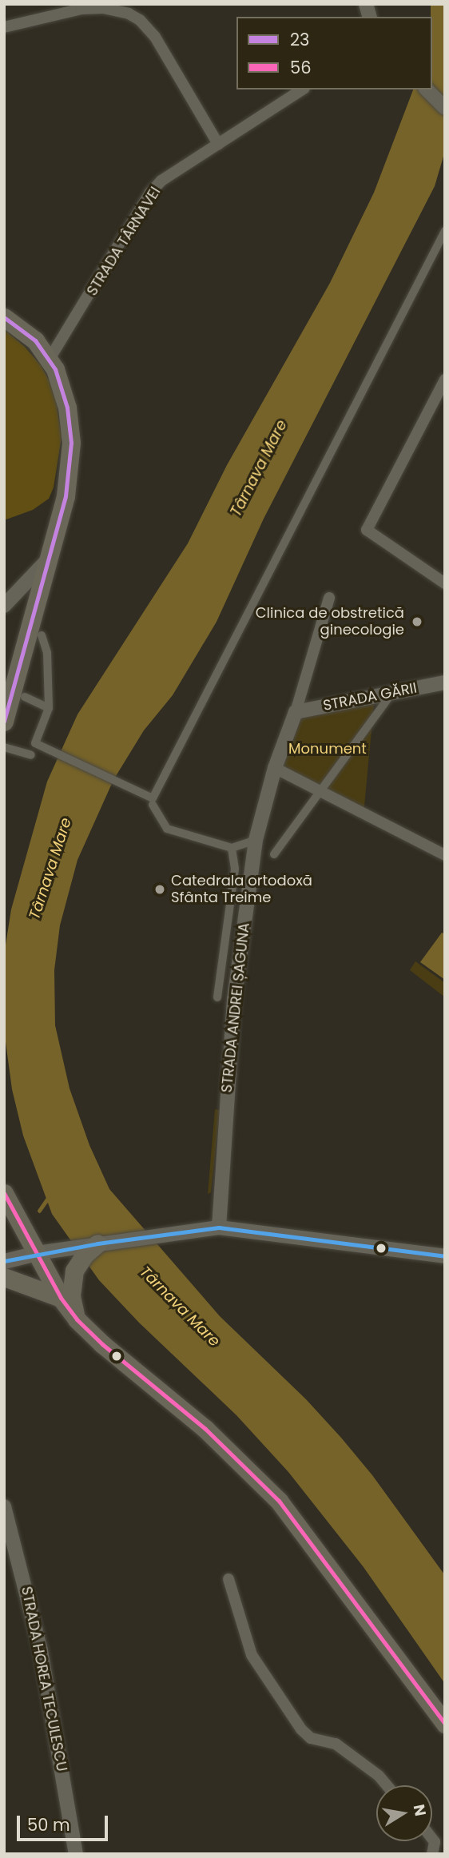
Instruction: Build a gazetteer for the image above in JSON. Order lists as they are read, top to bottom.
{
  "streets": {
    "street": [
      "STRADA TÂRNAVEI",
      "STRADA GĂRII",
      "STRADA ANDREI ȘAGUNA",
      "STRADA HOREA TECULESCU"
    ]
  },
  "crossings": [
    ["STRADA GĂRII", "STRADA ANDREI ȘAGUNA"]
  ],
  "water": ["Târnava Mare"],
  "parks": ["Monument"],
  "places": ["Clinica de obstretică ginecologie", "Catedrala ortodoxă Sfânta Treime"],
  "lines": ["transit line 23", "transit line 56"],
  "legend": ["23", "56"],
  "scale_bar": "50 m",
  "north": "right"
}
